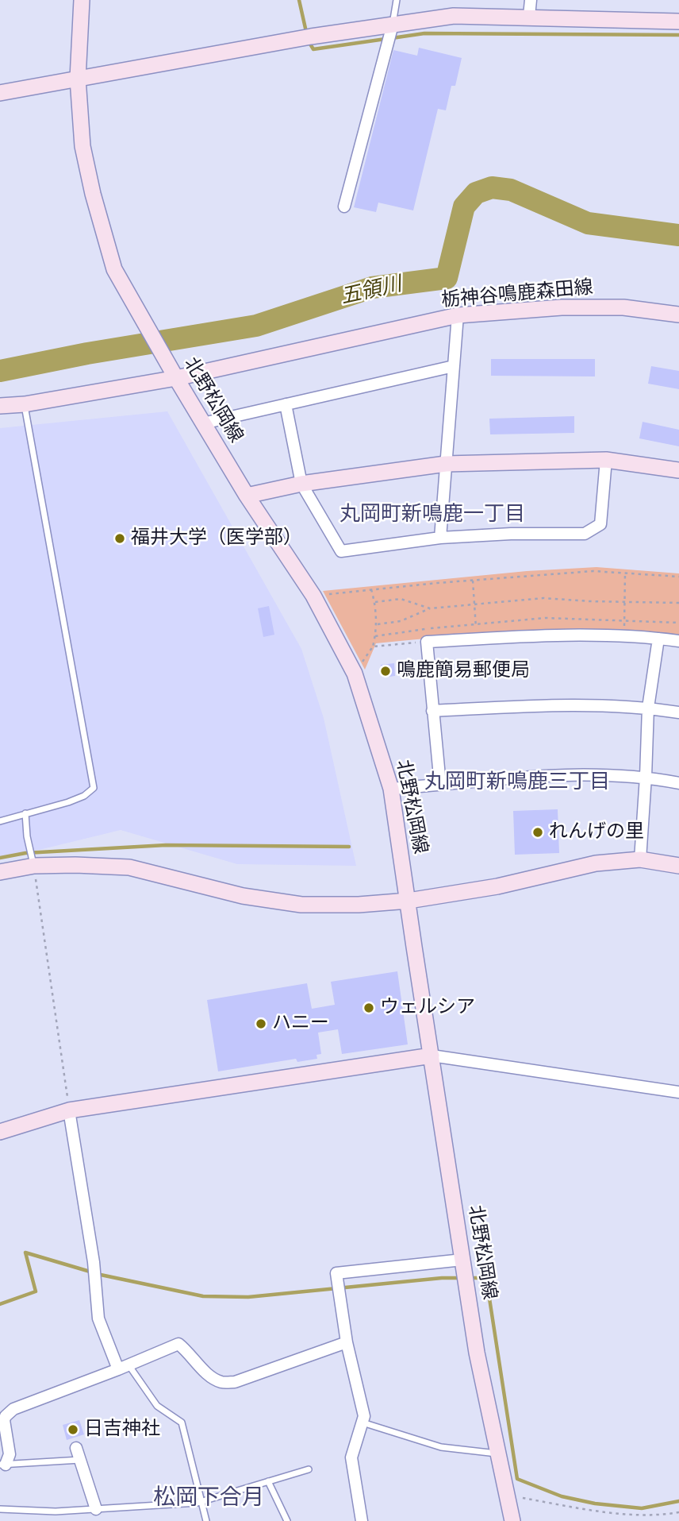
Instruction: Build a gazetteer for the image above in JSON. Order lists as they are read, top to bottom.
{
  "streets": {
    "main road": ["栃神谷鳴鹿森田線", "北野松岡線"]
  },
  "crossings": [
    ["栃神谷鳴鹿森田線", "北野松岡線"]
  ],
  "districts": ["丸岡町新鳴鹿一丁目", "丸岡町新鳴鹿三丁目", "松岡下合月"],
  "water": ["五領川"],
  "places": [
    "福井大学（医学部）",
    "鳴鹿簡易郵便局",
    "れんげの里",
    "ウェルシア",
    "ハニー",
    "日吉神社"
  ]
}
